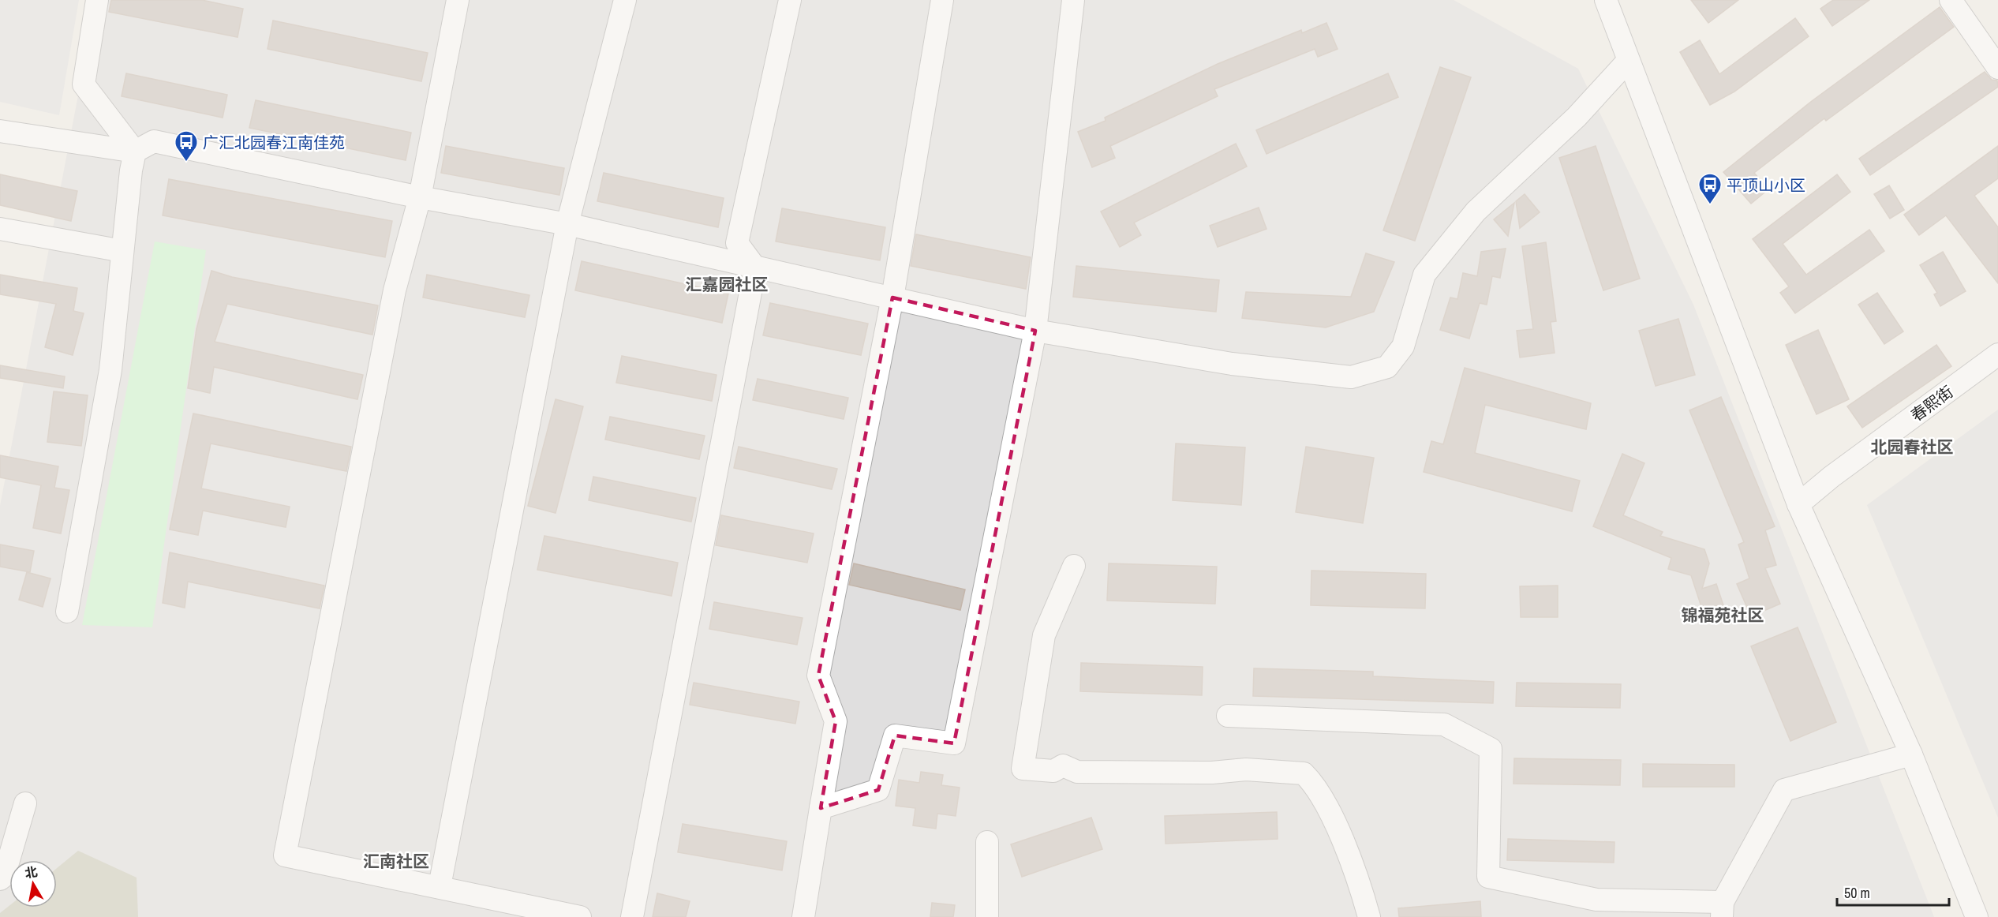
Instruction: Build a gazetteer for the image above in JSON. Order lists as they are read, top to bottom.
{
  "streets": {
    "street": ["春熙街"]
  },
  "districts": [
    "汇嘉园社区",
    "北园春社区",
    "锦福苑社区",
    "汇南社区"
  ],
  "places": {
    "bus stop": ["广汇北园春江南佳苑", "平顶山小区"]
  },
  "scale_bar": "50 m",
  "north": "top"
}
